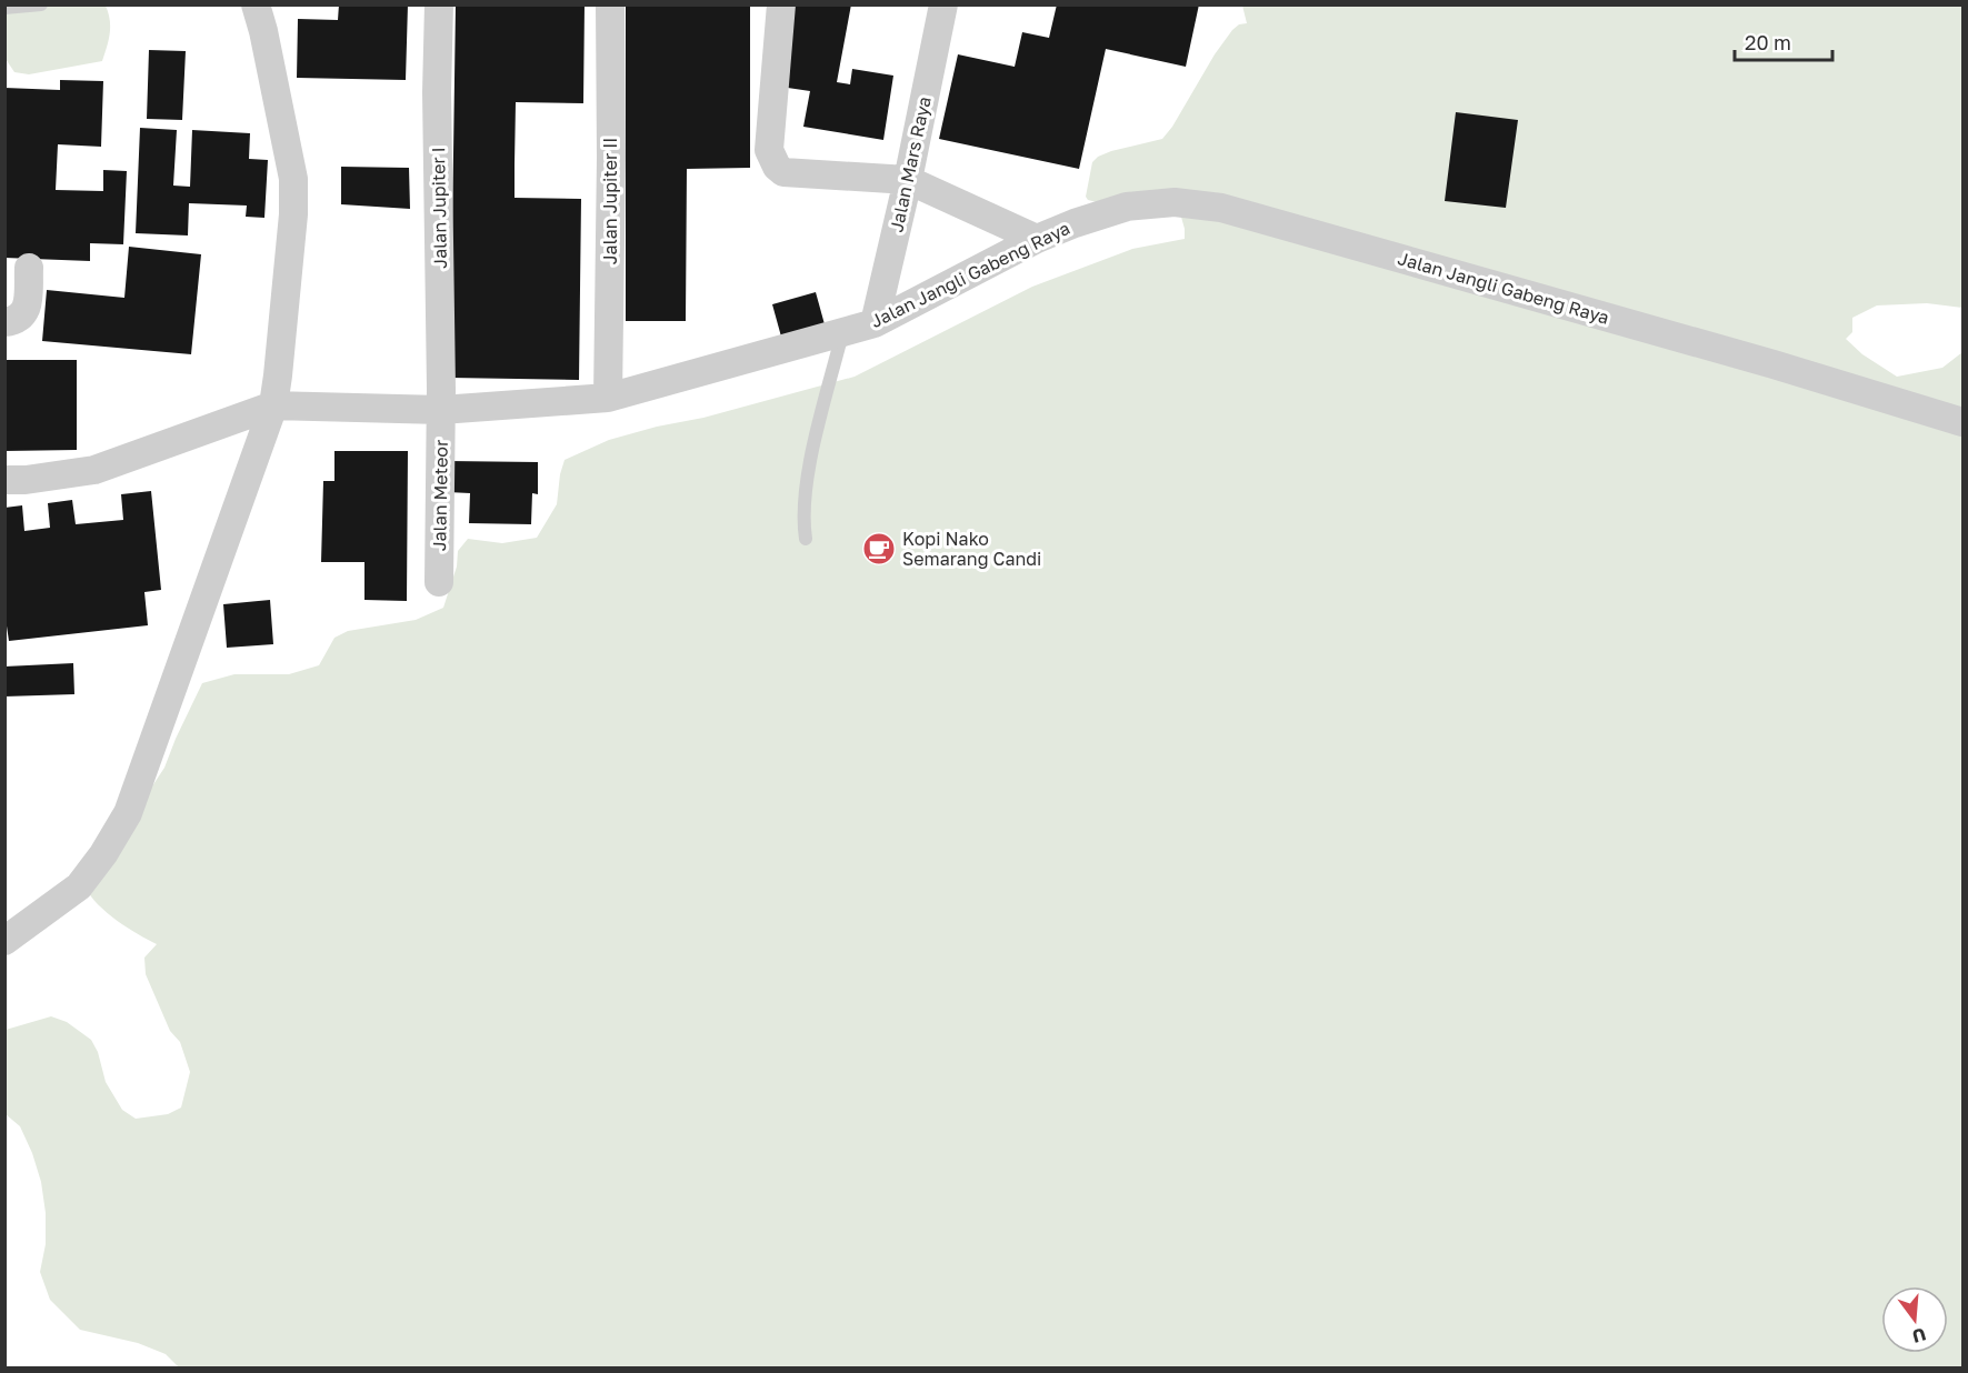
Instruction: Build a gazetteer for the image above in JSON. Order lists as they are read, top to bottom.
{
  "streets": {
    "street": [
      "Jalan Mars Raya",
      "Jalan Jupiter II",
      "Jalan Jupiter I",
      "Jalan Jangli Gabeng Raya",
      "Jalan Meteor"
    ]
  },
  "crossings": [
    ["Jalan Mars Raya", "Jalan Jangli Gabeng Raya"],
    ["Jalan Jupiter II", "Jalan Jangli Gabeng Raya"],
    ["Jalan Jupiter I", "Jalan Jangli Gabeng Raya"],
    ["Jalan Jupiter I", "Jalan Meteor"],
    ["Jalan Jangli Gabeng Raya", "Jalan Meteor"]
  ],
  "places": {
    "cafe": ["Kopi Nako Semarang Candi"]
  },
  "scale_bar": "20 m",
  "north": "bottom"
}
